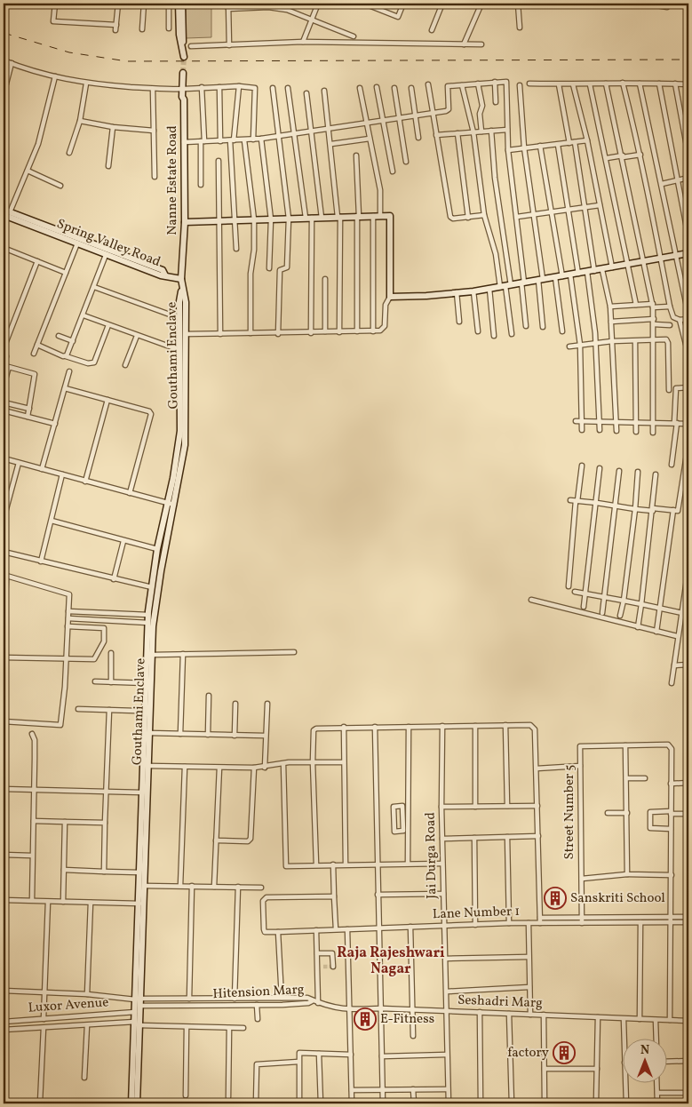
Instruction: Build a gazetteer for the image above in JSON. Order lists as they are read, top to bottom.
{
  "streets": {
    "street": [
      "Nanne Estate Road",
      "Spring Valley Road",
      "Gouthami Enclave",
      "Street Number 5",
      "Jai Durga Road",
      "Lane Number 1",
      "Hitension Marg",
      "Seshadri Marg",
      "Luxor Avenue"
    ]
  },
  "crossings": [
    ["Nanne Estate Road", "Gouthami Enclave"],
    ["Gouthami Enclave", "Hitension Marg"],
    ["Gouthami Enclave", "Luxor Avenue"],
    ["Street Number 5", "Lane Number 1"],
    ["Jai Durga Road", "Lane Number 1"],
    ["Jai Durga Road", "Seshadri Marg"],
    ["Hitension Marg", "Seshadri Marg"]
  ],
  "districts": ["Raja Rajeshwari Nagar"],
  "places": {
    "building": ["Sanskriti School", "E-Fitness", "factory"]
  },
  "north": "top"
}
